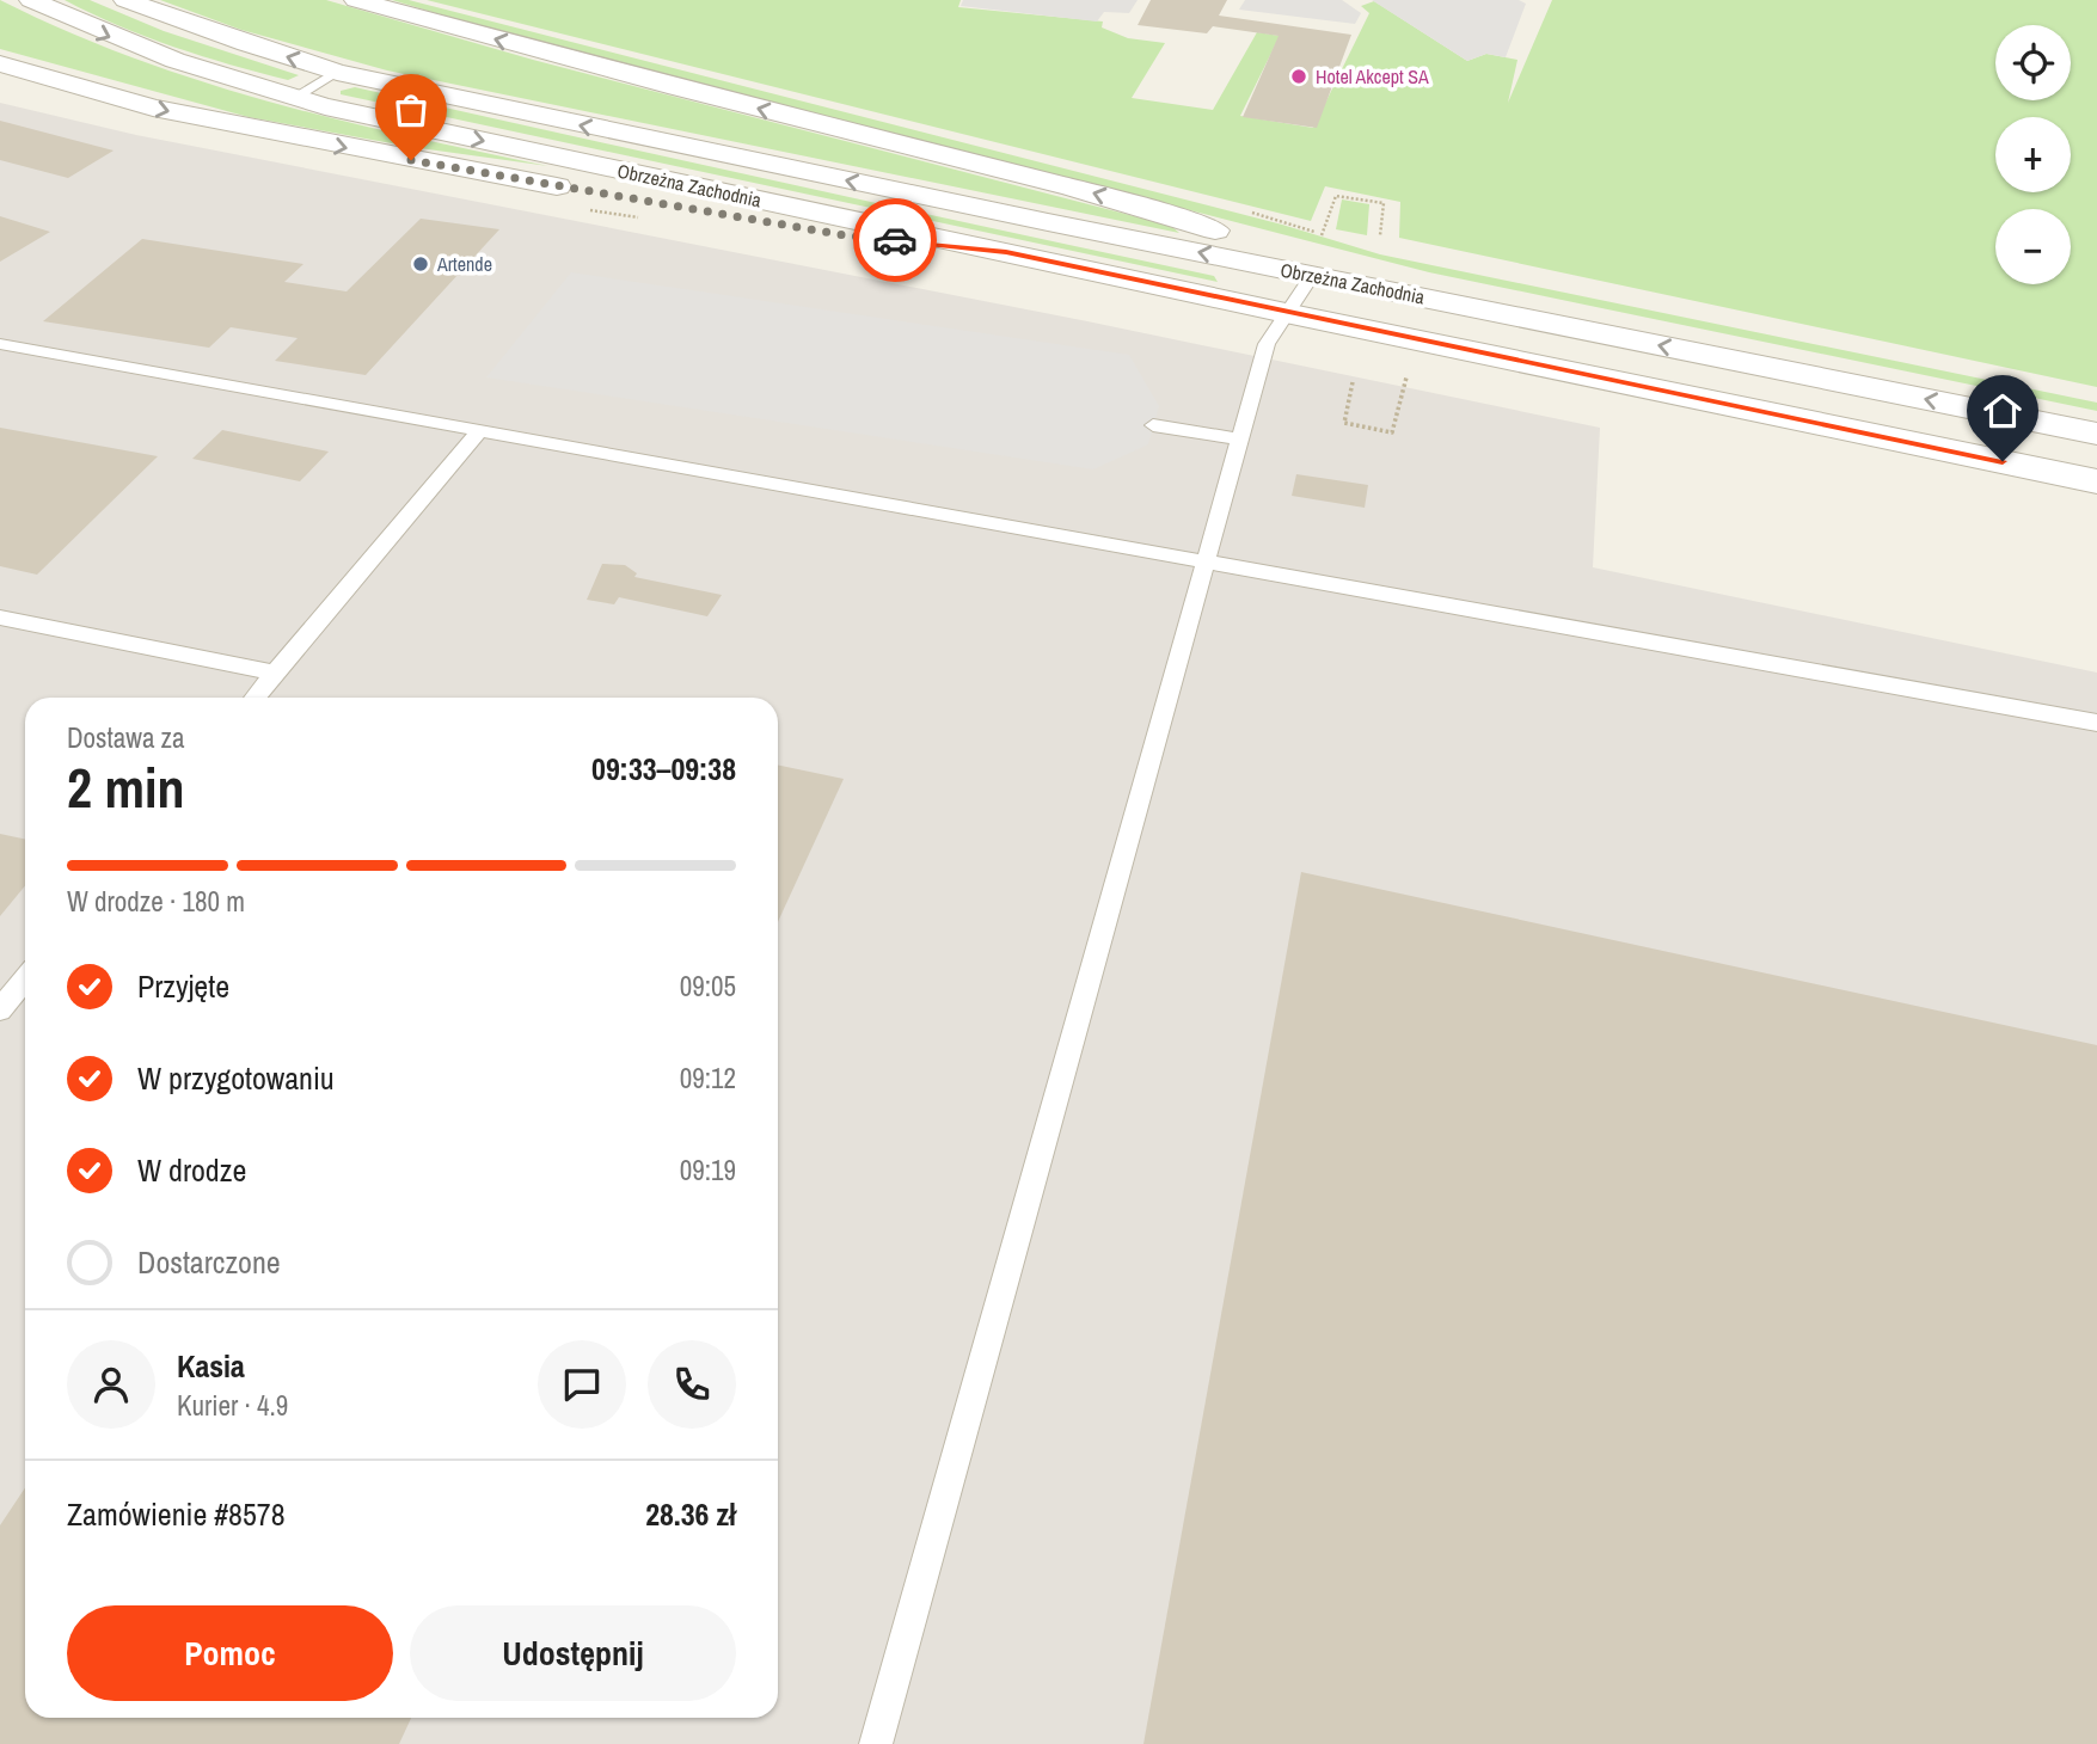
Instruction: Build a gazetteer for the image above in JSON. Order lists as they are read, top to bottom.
{
  "streets": {
    "street": ["Obrzeżna Zachodnia"]
  },
  "places": ["Hotel Akcept SA", "Artende"],
  "page": {
    "map_buttons": ["+", "−"],
    "heading": ["2 min", "Dostawa za", "09:33–09:38"],
    "panel": [
      "Kasia",
      "Kurier · 4.9",
      "Zamówienie #8578",
      "28.36 zł"
    ],
    "bar": "W drodze · 180 m",
    "list": [
      ["Przyjęte", "09:05"],
      ["W przygotowaniu", "09:12"],
      ["W drodze", "09:19"],
      "Dostarczone"
    ],
    "buttons": ["Pomoc", "Udostępnij"]
  }
}
